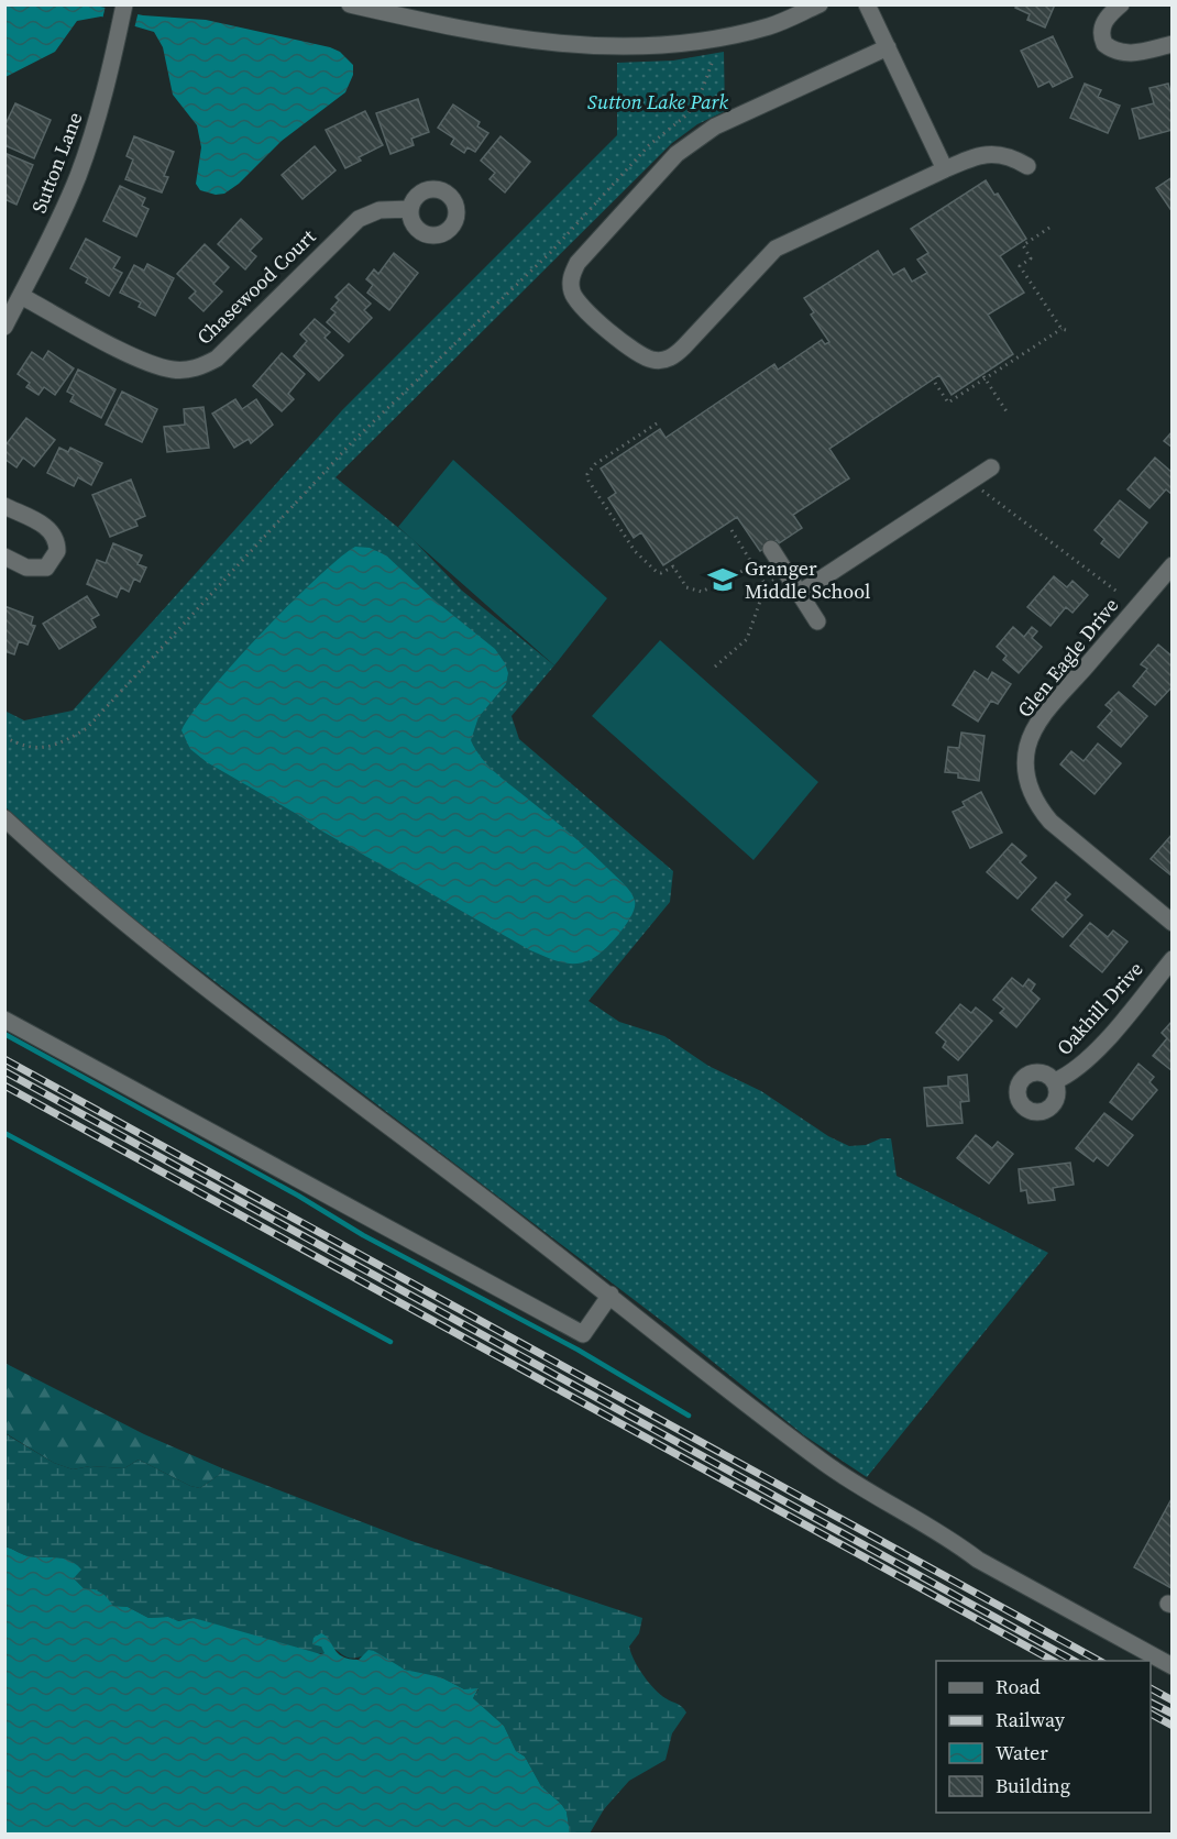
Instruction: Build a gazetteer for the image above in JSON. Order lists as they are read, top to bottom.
{
  "streets": {
    "street": [
      "Sutton Lane",
      "Chasewood Court",
      "Glen Eagle Drive",
      "Oakhill Drive"
    ]
  },
  "crossings": [
    ["Sutton Lane", "Chasewood Court"]
  ],
  "parks": ["Sutton Lake Park"],
  "places": {
    "school or university": ["Granger Middle School"]
  },
  "legend": [
    "Road",
    "Railway",
    "Water",
    "Building"
  ]
}
